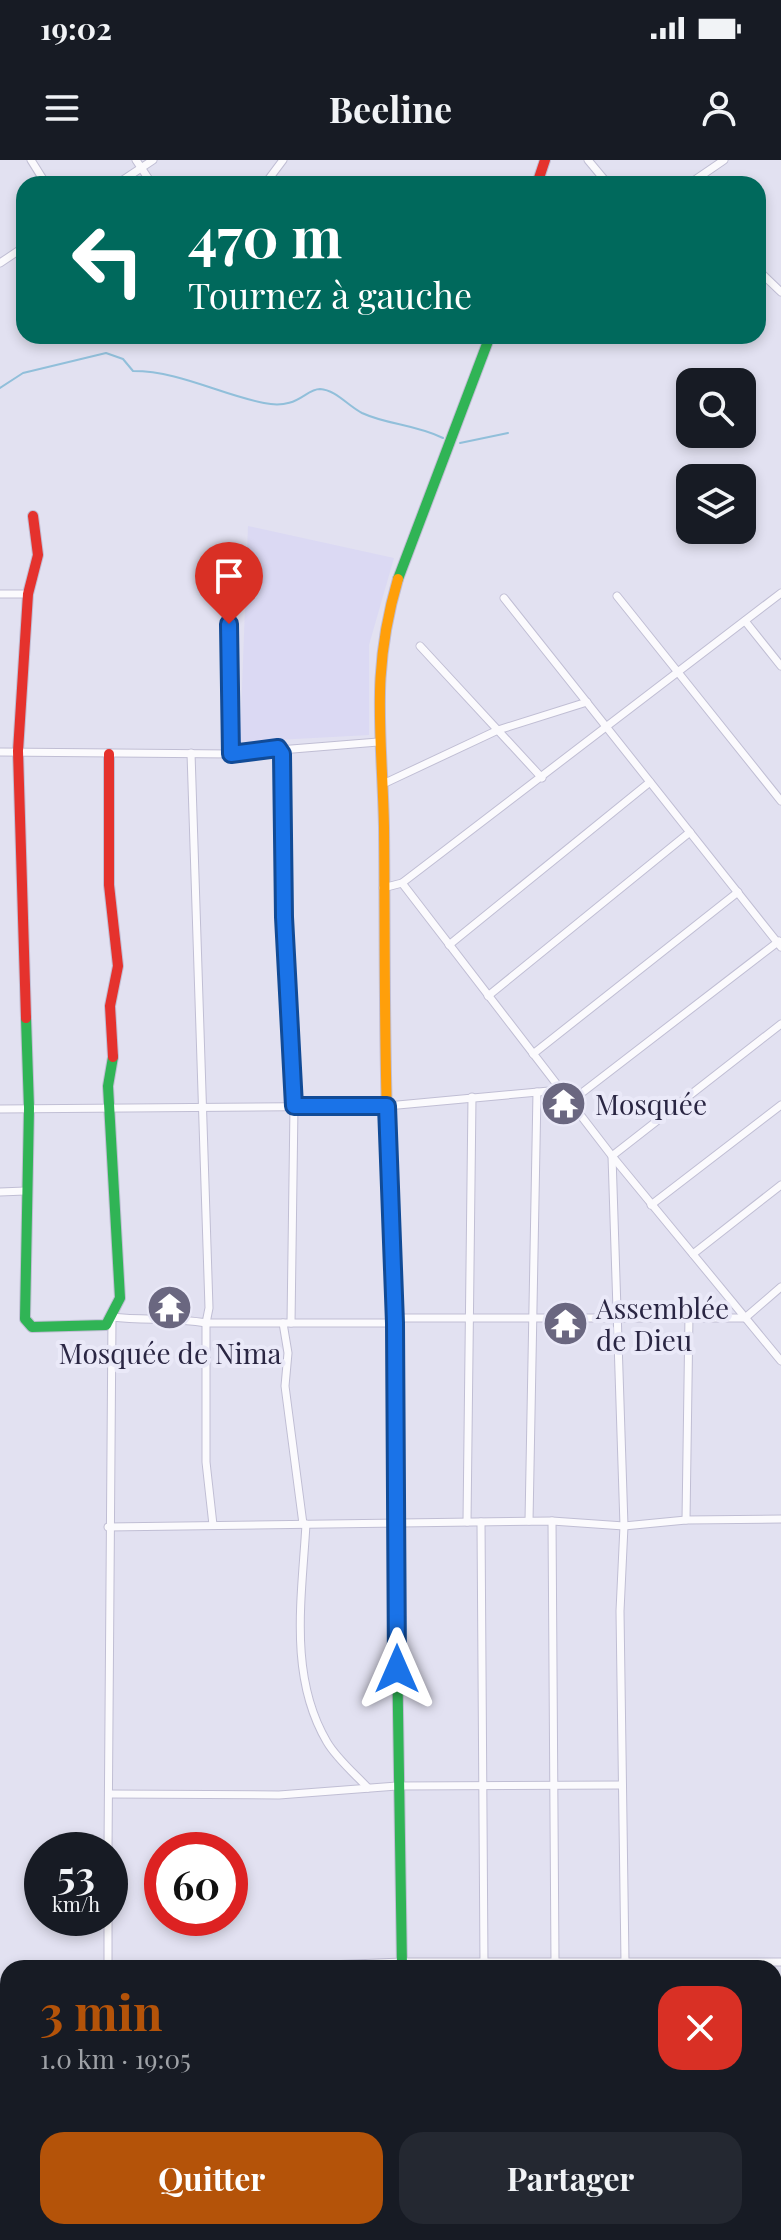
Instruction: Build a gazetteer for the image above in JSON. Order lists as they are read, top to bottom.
{
  "places": {
    "temple": ["Mosquée", "Mosquée de Nima", "Assemblée de Dieu"]
  },
  "page": {
    "status": "19:02",
    "header": "Beeline",
    "turn": ["470 m", "Tournez à gauche"],
    "speed": "53 km/h",
    "limit": "60",
    "heading": ["3 min", "1.0 km · 19:05"],
    "buttons": ["Quitter", "Partager"]
  }
}
